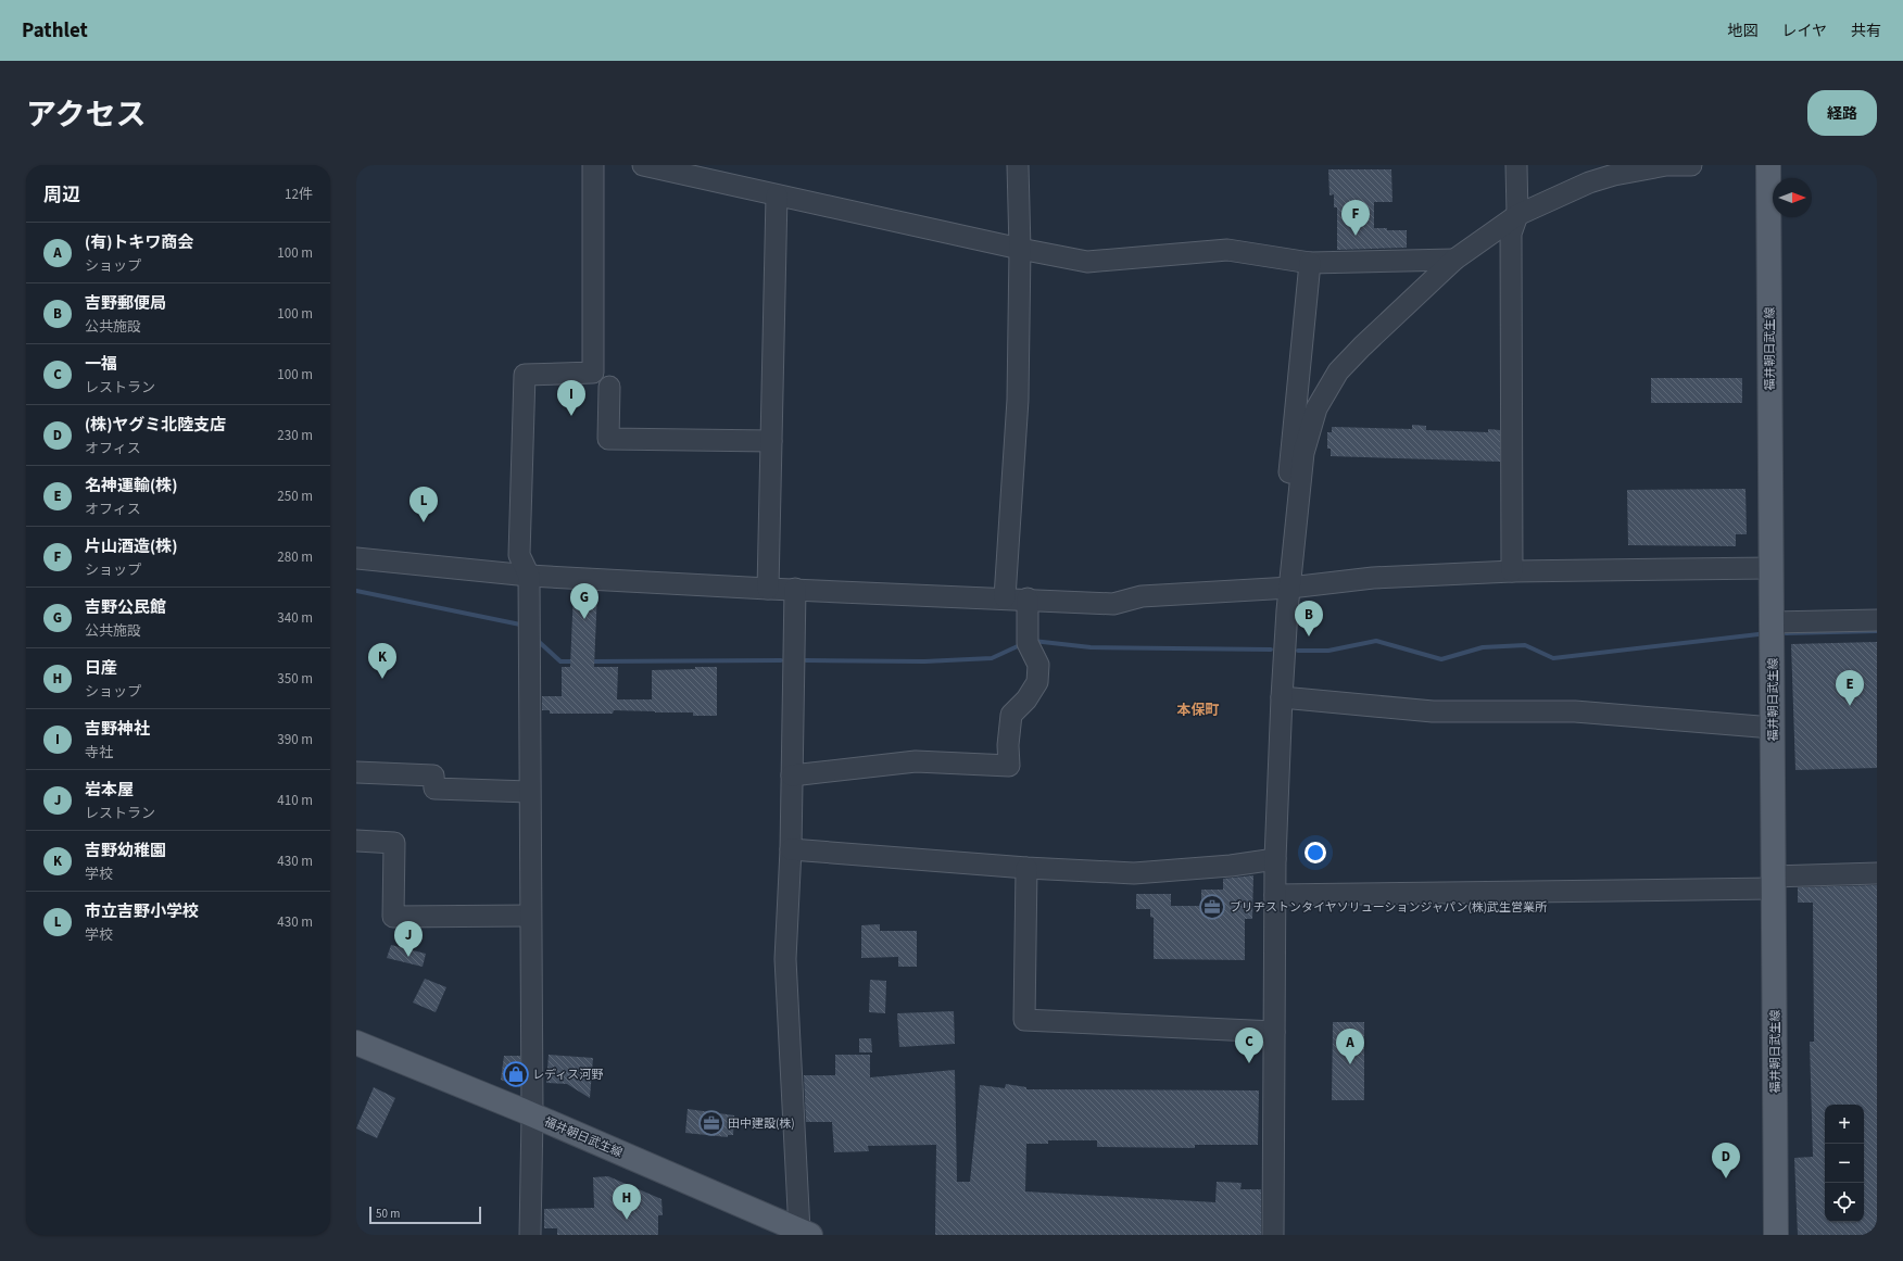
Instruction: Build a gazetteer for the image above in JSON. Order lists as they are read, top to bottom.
{
  "streets": {
    "main road": ["福井朝日武生線"]
  },
  "districts": ["本保町"],
  "places": {
    "office": ["ブリヂストンタイヤソリューションジャパン(株)武生営業所", "田中建設(株)"],
    "shop": ["レディス河野"]
  },
  "scale_bar": "50 m",
  "north": "right",
  "page": {
    "header": "Pathlet",
    "nav": ["地図", "レイヤ", "共有"],
    "title": "アクセス",
    "buttons": "経路",
    "heading": ["周辺", "12件"],
    "pins": [
      "F",
      "I",
      "L",
      "G",
      "B",
      "K",
      "E",
      "J",
      "C",
      "A",
      "D",
      "H"
    ],
    "list": [
      {
        "mark": "A",
        "name": "(有)トキワ商会",
        "note": "ショップ",
        "value": "100 m"
      },
      {
        "mark": "B",
        "name": "吉野郵便局",
        "note": "公共施設",
        "value": "100 m"
      },
      {
        "mark": "C",
        "name": "一福",
        "note": "レストラン",
        "value": "100 m"
      },
      {
        "mark": "D",
        "name": "(株)ヤグミ北陸支店",
        "note": "オフィス",
        "value": "230 m"
      },
      {
        "mark": "E",
        "name": "名神運輸(株)",
        "note": "オフィス",
        "value": "250 m"
      },
      {
        "mark": "F",
        "name": "片山酒造(株)",
        "note": "ショップ",
        "value": "280 m"
      },
      {
        "mark": "G",
        "name": "吉野公民館",
        "note": "公共施設",
        "value": "340 m"
      },
      {
        "mark": "H",
        "name": "日産",
        "note": "ショップ",
        "value": "350 m"
      },
      {
        "mark": "I",
        "name": "吉野神社",
        "note": "寺社",
        "value": "390 m"
      },
      {
        "mark": "J",
        "name": "岩本屋",
        "note": "レストラン",
        "value": "410 m"
      },
      {
        "mark": "K",
        "name": "吉野幼稚園",
        "note": "学校",
        "value": "430 m"
      },
      {
        "mark": "L",
        "name": "市立吉野小学校",
        "note": "学校",
        "value": "430 m"
      }
    ],
    "map_buttons": ["+", "−"],
    "scale": "50 m"
  }
}
